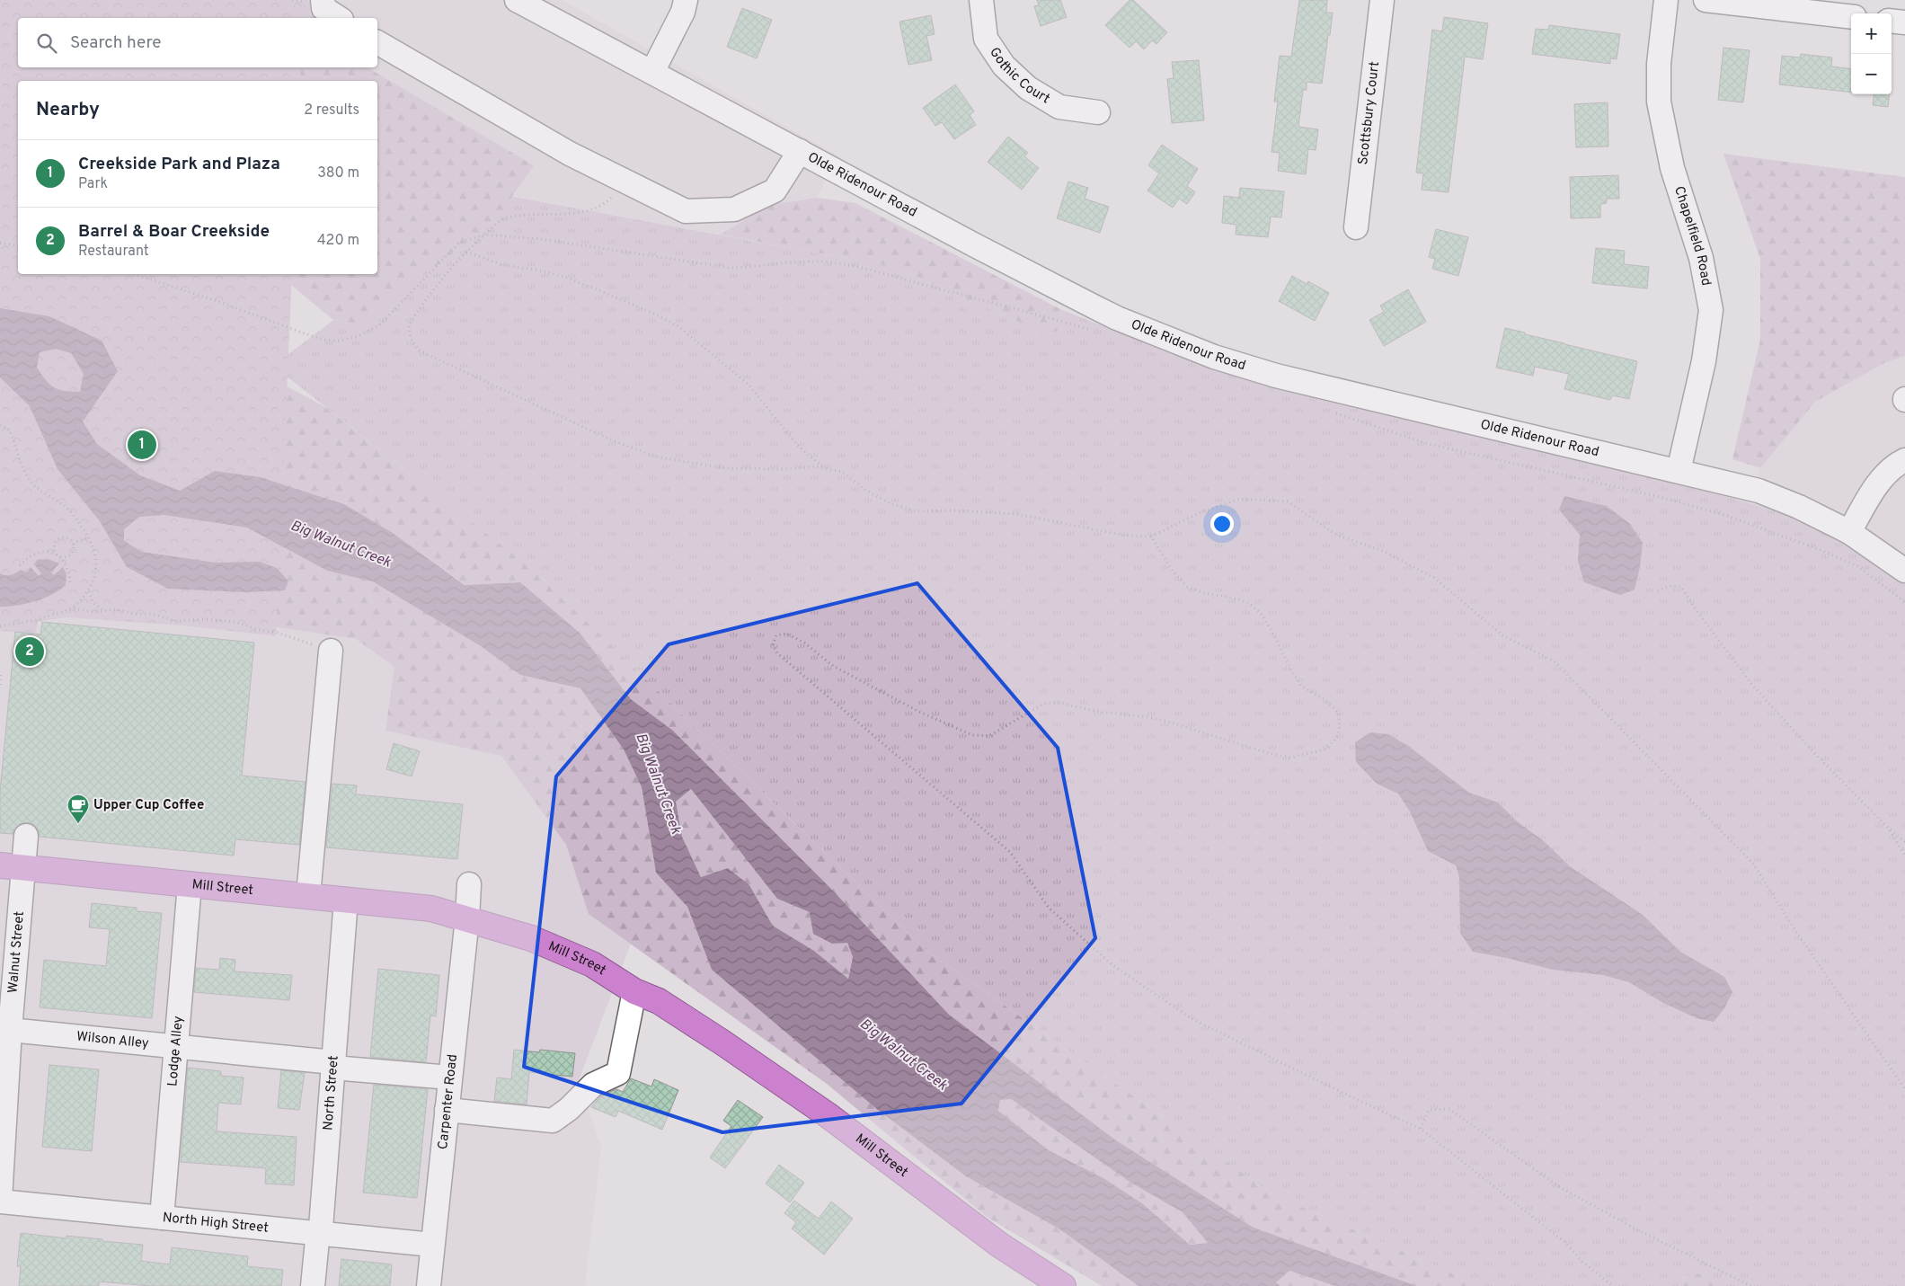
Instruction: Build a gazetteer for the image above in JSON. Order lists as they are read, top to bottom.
{
  "streets": {
    "highway": ["Mill Street"],
    "street": [
      "Gothic Court",
      "Scottsbury Court",
      "Olde Ridenour Road",
      "Chapelfield Road",
      "Walnut Street",
      "Wilson Alley",
      "Lodge Alley",
      "North Street",
      "Carpenter Road",
      "North High Street"
    ]
  },
  "crossings": [
    ["Olde Ridenour Road", "Chapelfield Road"],
    ["Mill Street", "Walnut Street"],
    ["Mill Street", "Lodge Alley"],
    ["Mill Street", "North Street"],
    ["Mill Street", "Carpenter Road"],
    ["Walnut Street", "Wilson Alley"],
    ["Walnut Street", "North High Street"],
    ["Wilson Alley", "Lodge Alley"],
    ["Wilson Alley", "North Street"],
    ["Wilson Alley", "Carpenter Road"],
    ["Lodge Alley", "North High Street"],
    ["North Street", "North High Street"],
    ["Carpenter Road", "North High Street"]
  ],
  "water": ["Big Walnut Creek"],
  "places": {
    "cafe": ["Upper Cup Coffee"]
  },
  "page": {
    "map_buttons": ["+", "−"],
    "search": "Search here",
    "heading": ["Nearby", "2 results"],
    "list": [
      {
        "mark": "1",
        "name": "Creekside Park and Plaza",
        "note": "Park",
        "value": "380 m"
      },
      {
        "mark": "2",
        "name": "Barrel & Boar Creekside",
        "note": "Restaurant",
        "value": "420 m"
      }
    ],
    "pins": ["1", "2"]
  }
}
